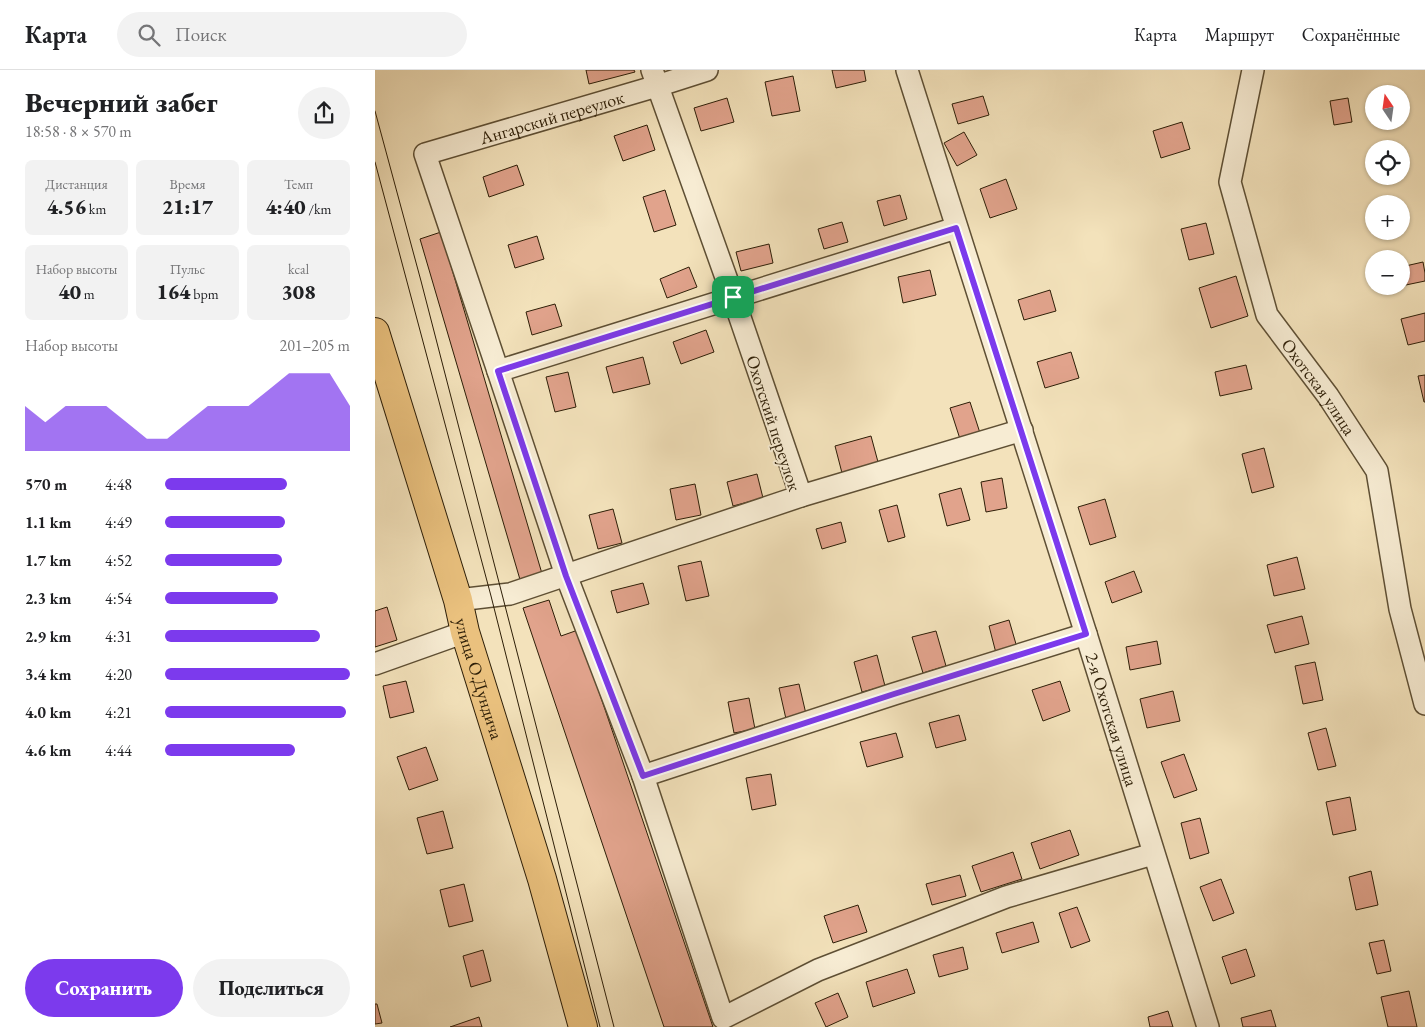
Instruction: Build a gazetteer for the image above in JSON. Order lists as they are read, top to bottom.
{
  "streets": {
    "main road": ["улица О.Дундича"],
    "street": [
      "Ангарский переулок",
      "Охотская улица",
      "Охотский переулок",
      "2-я Охотская улица"
    ]
  },
  "crossings": [
    ["Ангарский переулок", "Охотский переулок"],
    ["Охотский переулок", "улица О.Дундича"]
  ],
  "north": "top",
  "page": {
    "header": "Карта",
    "search": "Поиск",
    "nav": ["Карта", "Маршрут", "Сохранённые"],
    "heading": ["Вечерний забег", "18:58 · 8 × 570 m"],
    "map_buttons": ["+", "−"],
    "stats": [
      ["Дистанция", "4.56 km"],
      ["Время", "21:17"],
      ["Темп", "4:40 /km"],
      ["Набор высоты", "40 m"],
      ["Пульс", "164 bpm"],
      ["kcal", "308"]
    ],
    "chart": ["Набор высоты", "201–205 m"],
    "list": [
      {
        "name": "570 m",
        "note": "4:48"
      },
      {
        "name": "1.1 km",
        "note": "4:49"
      },
      {
        "name": "1.7 km",
        "note": "4:52"
      },
      {
        "name": "2.3 km",
        "note": "4:54"
      },
      {
        "name": "2.9 km",
        "note": "4:31"
      },
      {
        "name": "3.4 km",
        "note": "4:20"
      },
      {
        "name": "4.0 km",
        "note": "4:21"
      },
      {
        "name": "4.6 km",
        "note": "4:44"
      }
    ],
    "buttons": ["Сохранить", "Поделиться"]
  }
}
